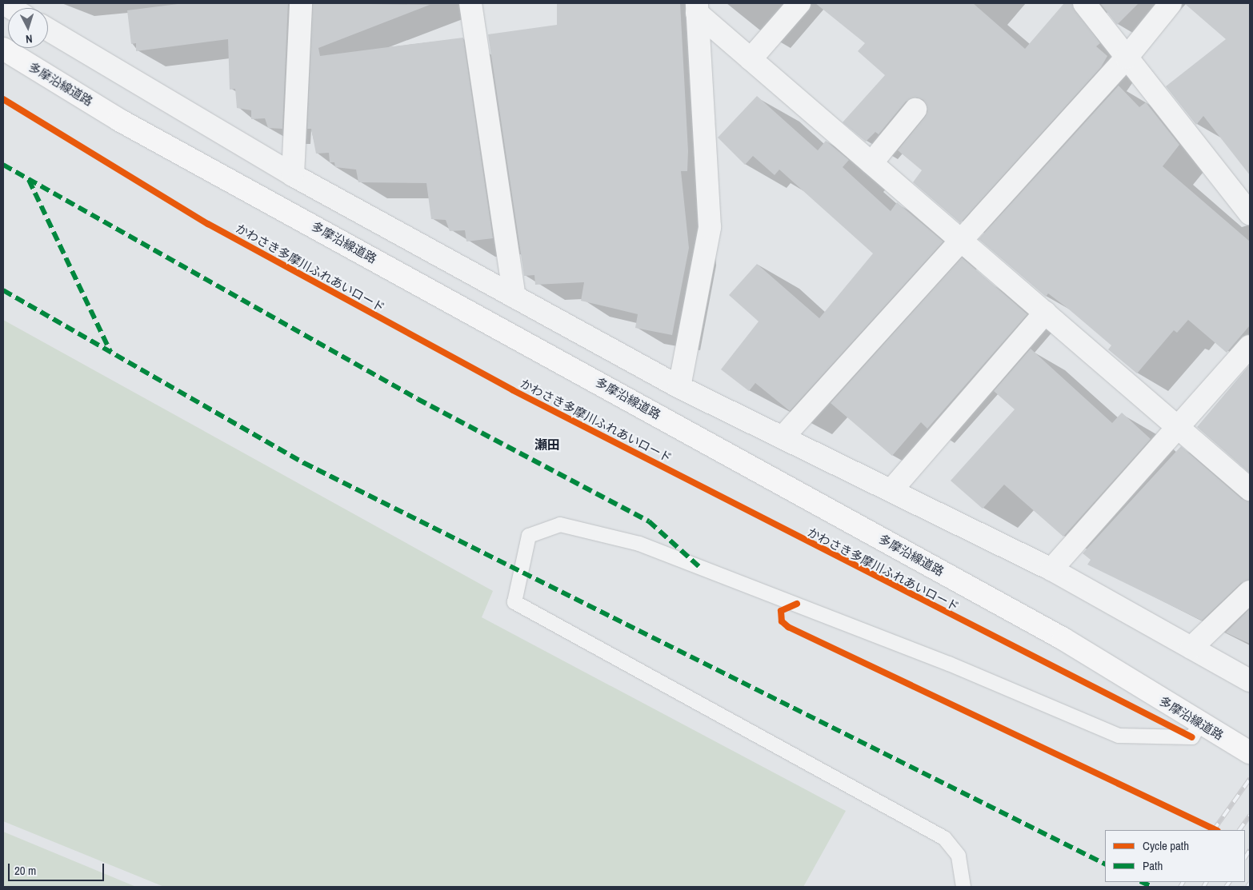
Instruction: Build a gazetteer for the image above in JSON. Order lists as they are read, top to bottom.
{
  "streets": {
    "main road": ["多摩沿線道路"],
    "cycle path": ["かわさき多摩川ふれあいロード"]
  },
  "districts": ["瀬田"],
  "legend": ["Cycle path", "Path"],
  "scale_bar": "20 m",
  "north": "bottom"
}
